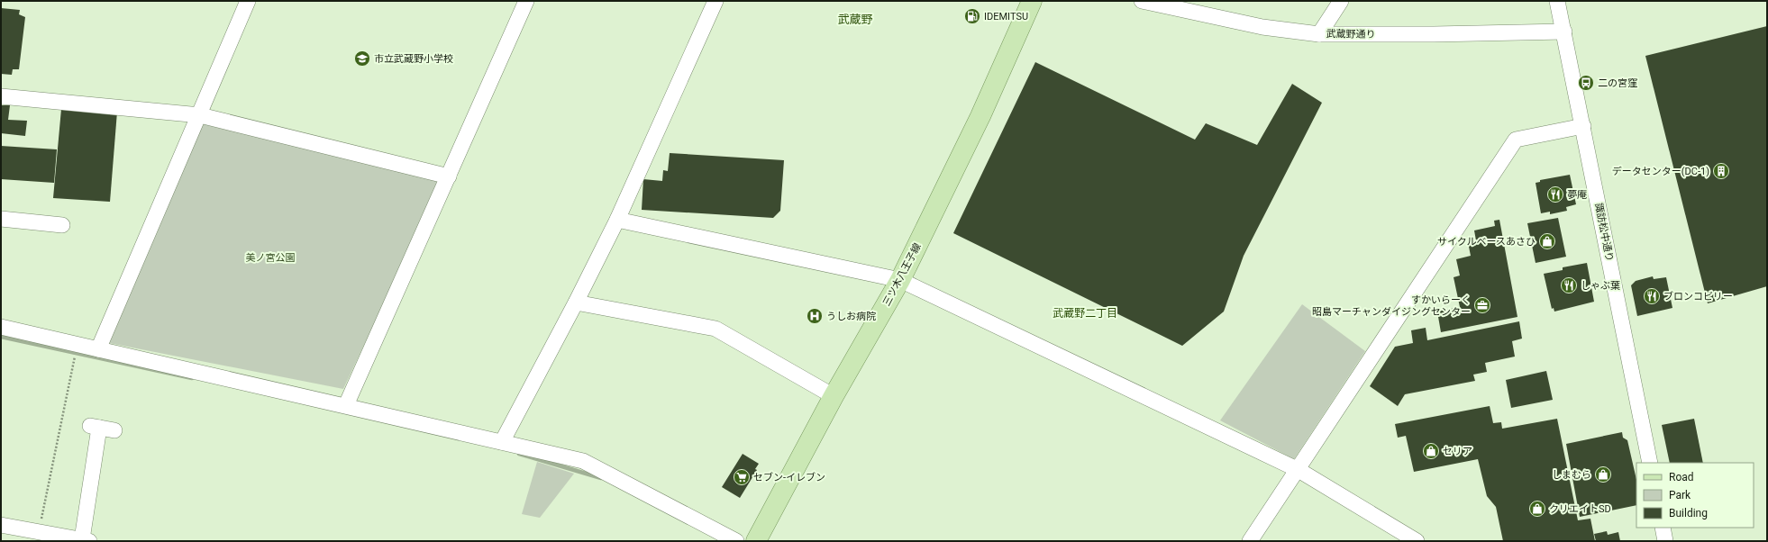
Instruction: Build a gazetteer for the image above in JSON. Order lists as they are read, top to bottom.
{
  "streets": {
    "main road": ["三ツ木八王子線"],
    "street": ["武蔵野通り", "諏訪松中通り"]
  },
  "crossings": [
    ["武蔵野通り", "諏訪松中通り"]
  ],
  "districts": ["武蔵野", "武蔵野二丁目"],
  "parks": ["美ノ宮公園"],
  "places": {
    "fuel station": ["IDEMITSU"],
    "school or university": ["市立武蔵野小学校"],
    "bus stop": ["二の宮窪"],
    "building": ["データセンター(DC-1)"],
    "restaurant": ["夢庵", "しゃぶ葉", "ブロンコビリー"],
    "shop": [
      "サイクルベースあさひ",
      "セリア",
      "しまむら",
      "クリエイトSD"
    ],
    "office": ["すかいらーく 昭島マーチャンダイジングセンター"],
    "hospital": ["うしお病院"],
    "supermarket": ["セブン-イレブン"]
  },
  "legend": ["Road", "Park", "Building"]
}
